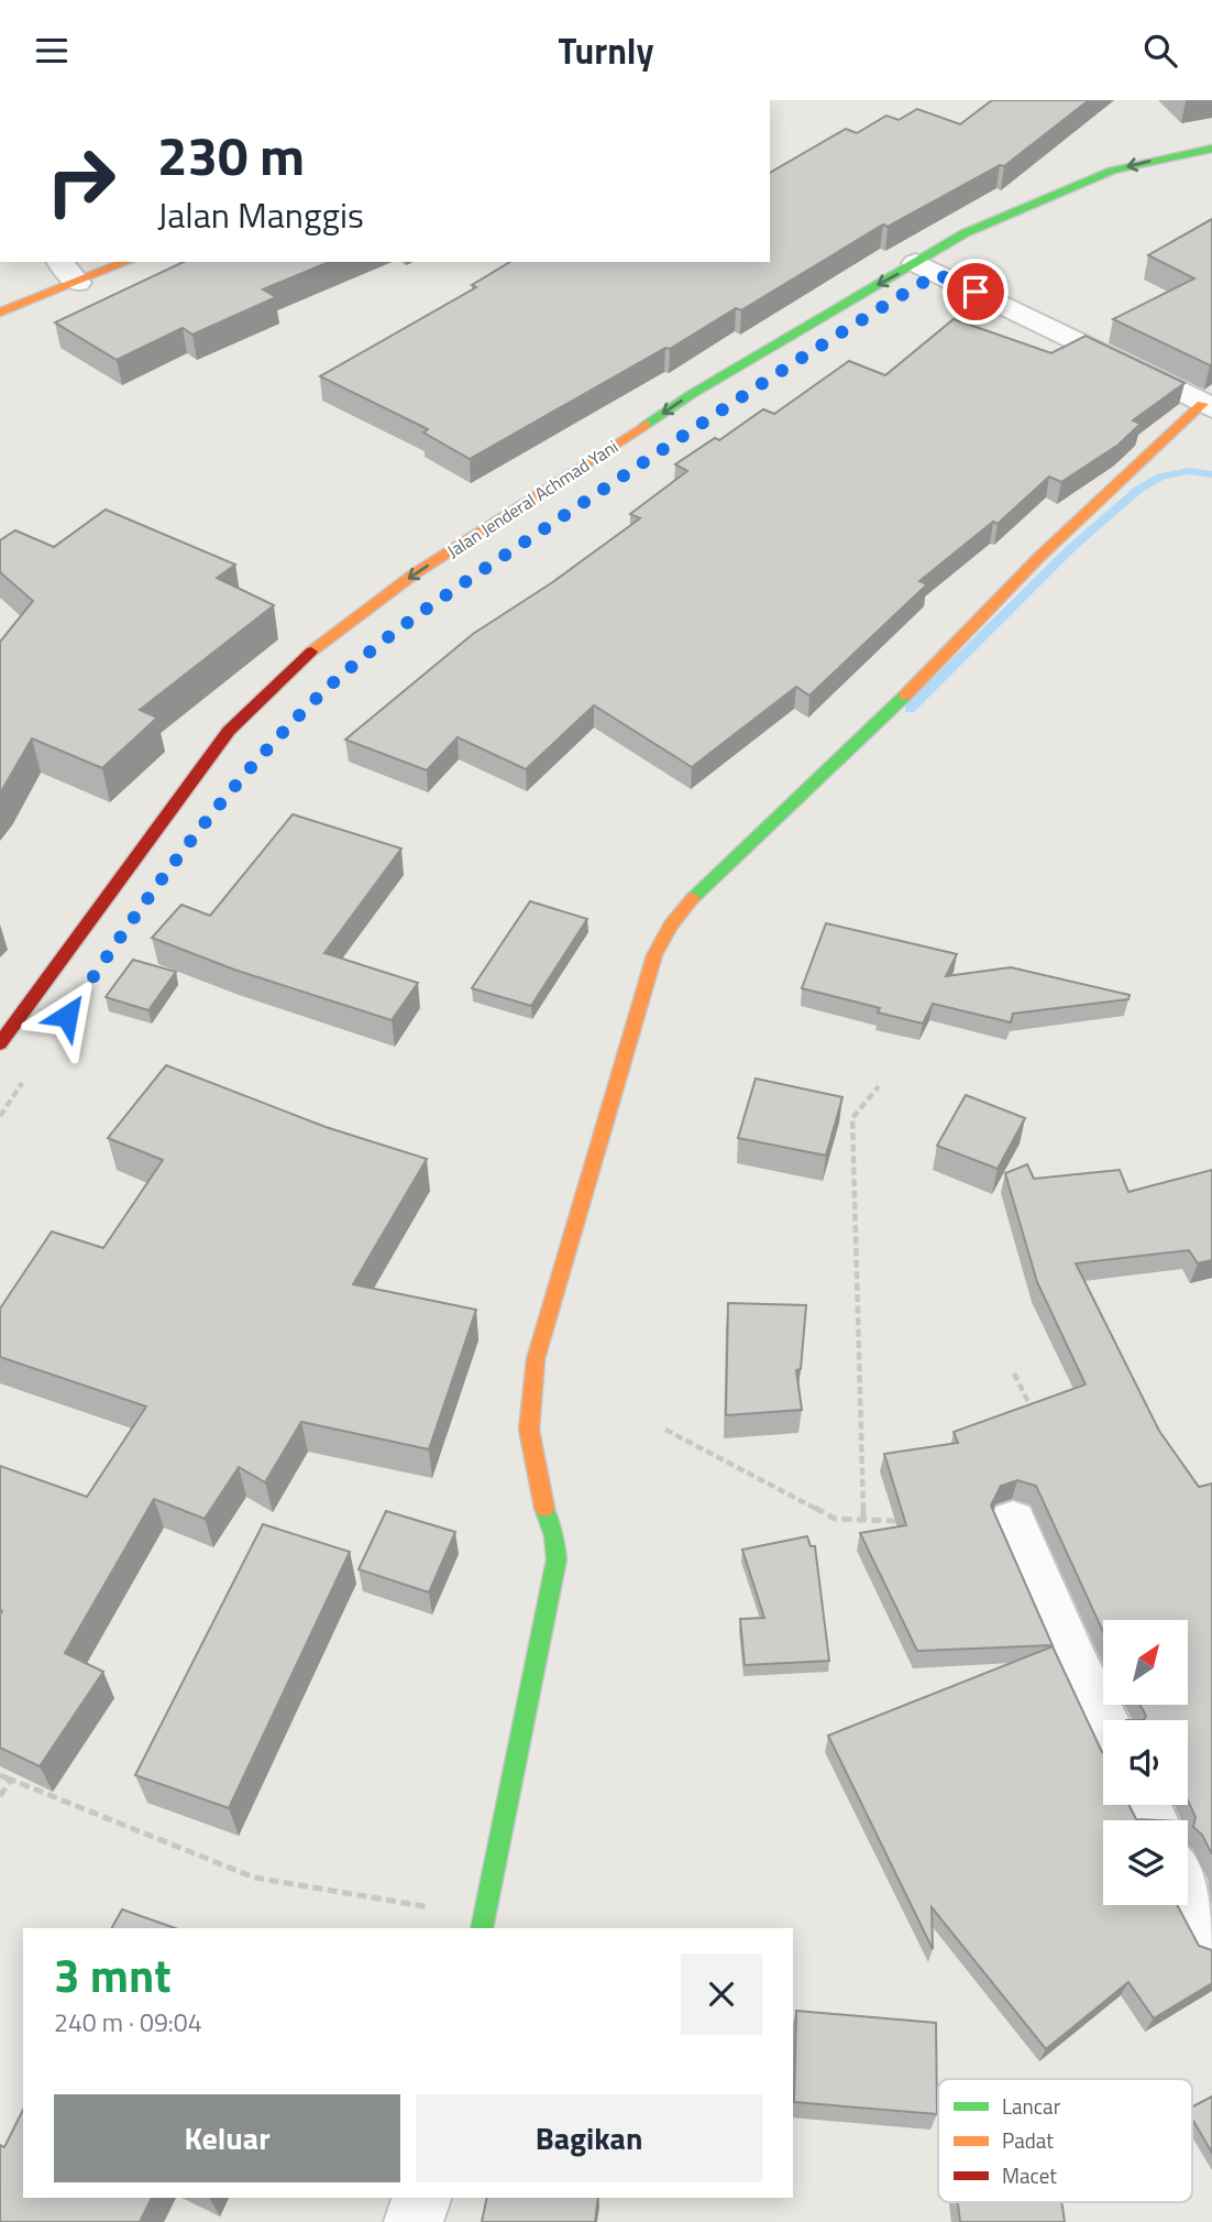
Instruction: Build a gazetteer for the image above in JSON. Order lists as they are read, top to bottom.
{
  "streets": {
    "main road": ["Jalan Jenderal Achmad Yani"]
  },
  "one_way": ["Jalan Jenderal Achmad Yani"],
  "legend": ["Lancar", "Padat", "Macet"],
  "north": "top right",
  "page": {
    "header": "Turnly",
    "turn": ["230 m", "Jalan Manggis"],
    "heading": ["3 mnt", "240 m · 09:04"],
    "buttons": ["Keluar", "Bagikan"]
  }
}
